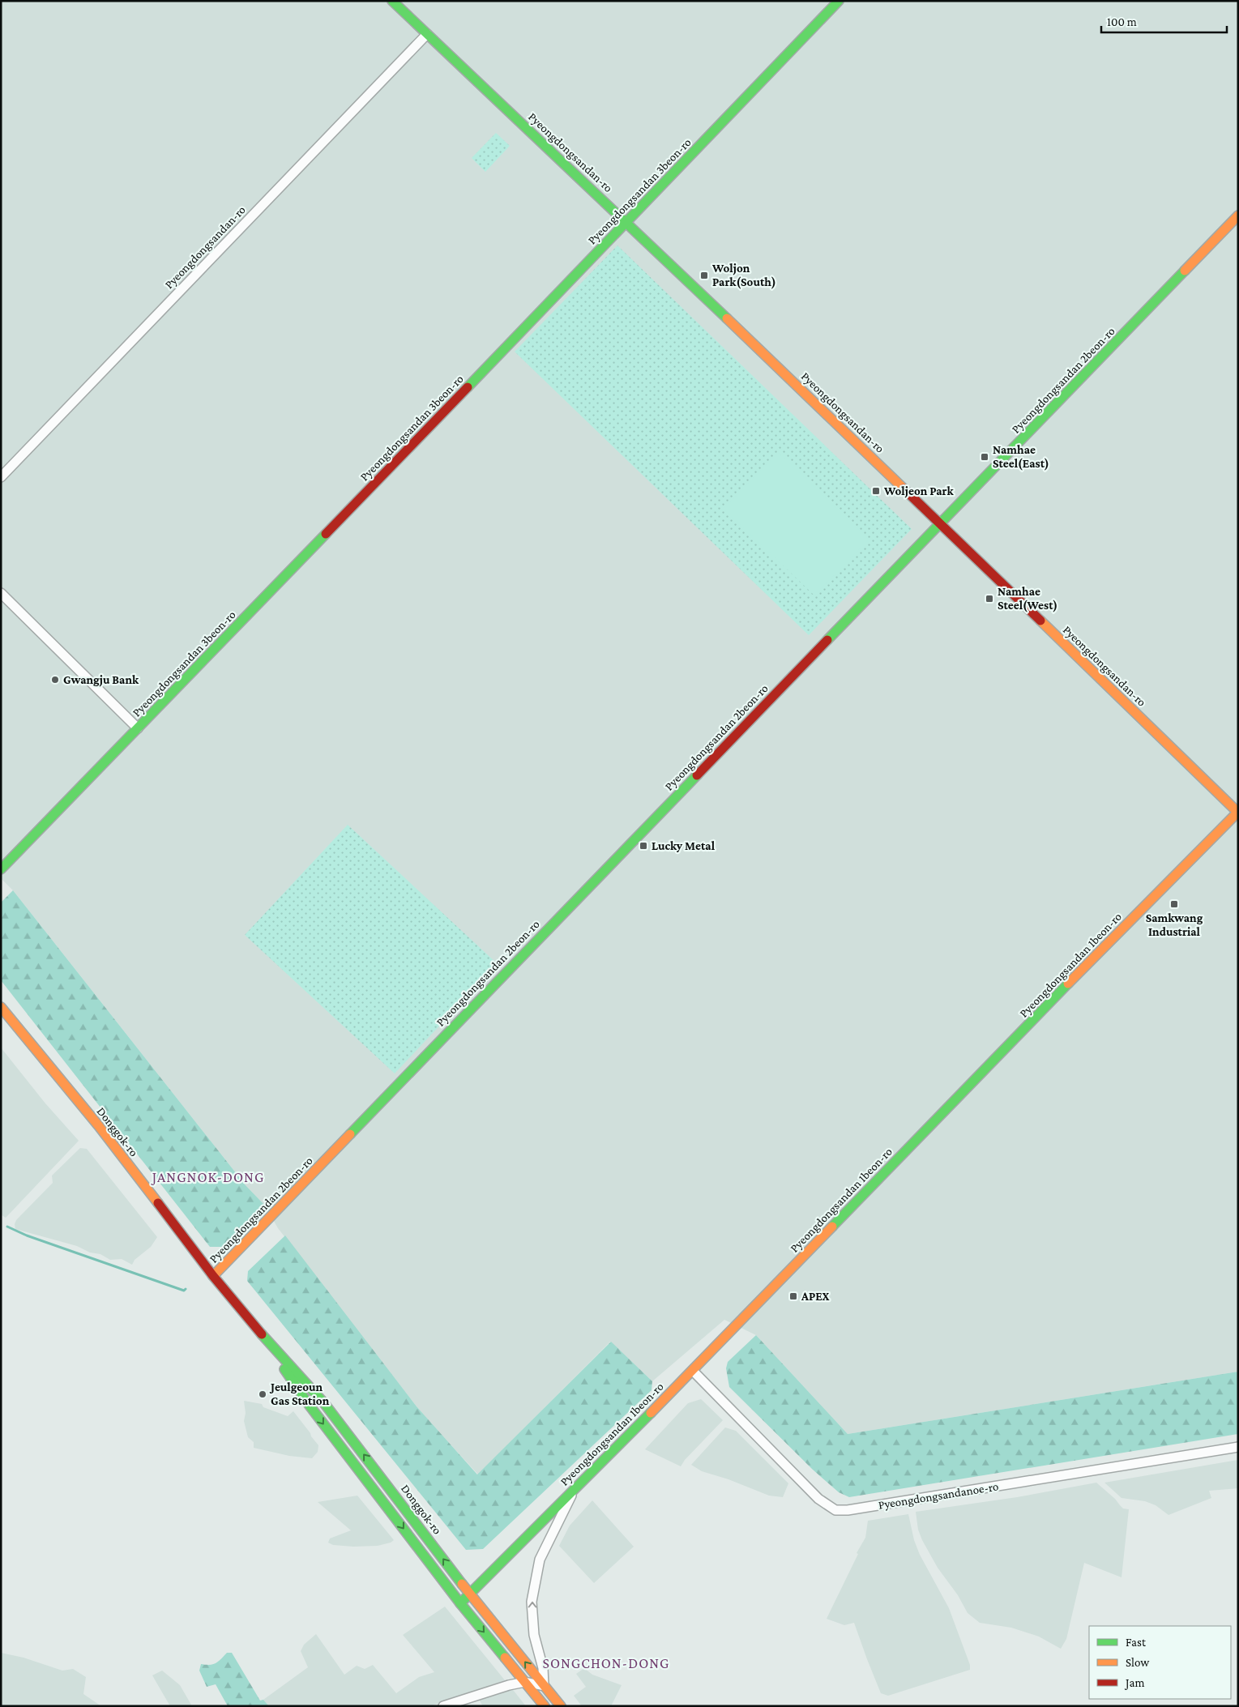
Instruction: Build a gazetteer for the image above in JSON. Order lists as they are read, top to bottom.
{
  "streets": {
    "street": [
      "Pyeongdongsandan-ro",
      "Pyeongdongsandan 3beon-ro",
      "Pyeongdongsandan 2beon-ro",
      "Pyeongdongsandan 1beon-ro",
      "Donggok-ro",
      "Pyeongdongsandanoe-ro"
    ]
  },
  "crossings": [
    ["Pyeongdongsandan-ro", "Pyeongdongsandan 3beon-ro"],
    ["Pyeongdongsandan-ro", "Pyeongdongsandan 2beon-ro"],
    ["Pyeongdongsandan-ro", "Pyeongdongsandan 1beon-ro"],
    ["Pyeongdongsandan 2beon-ro", "Donggok-ro"],
    ["Pyeongdongsandan 1beon-ro", "Donggok-ro"],
    ["Pyeongdongsandan 1beon-ro", "Pyeongdongsandanoe-ro"]
  ],
  "districts": ["JANGNOK-DONG", "SONGCHON-DONG"],
  "places": {
    "transit": [
      "Woljon Park(South)",
      "Namhae Steel(East)",
      "Woljeon Park",
      "Namhae Steel(West)",
      "Lucky Metal",
      "Samkwang Industrial",
      "APEX"
    ],
    "other": ["Gwangju Bank", "Jeulgeoun Gas Station"]
  },
  "legend": ["Fast", "Slow", "Jam"],
  "scale_bar": "100 m"
}
